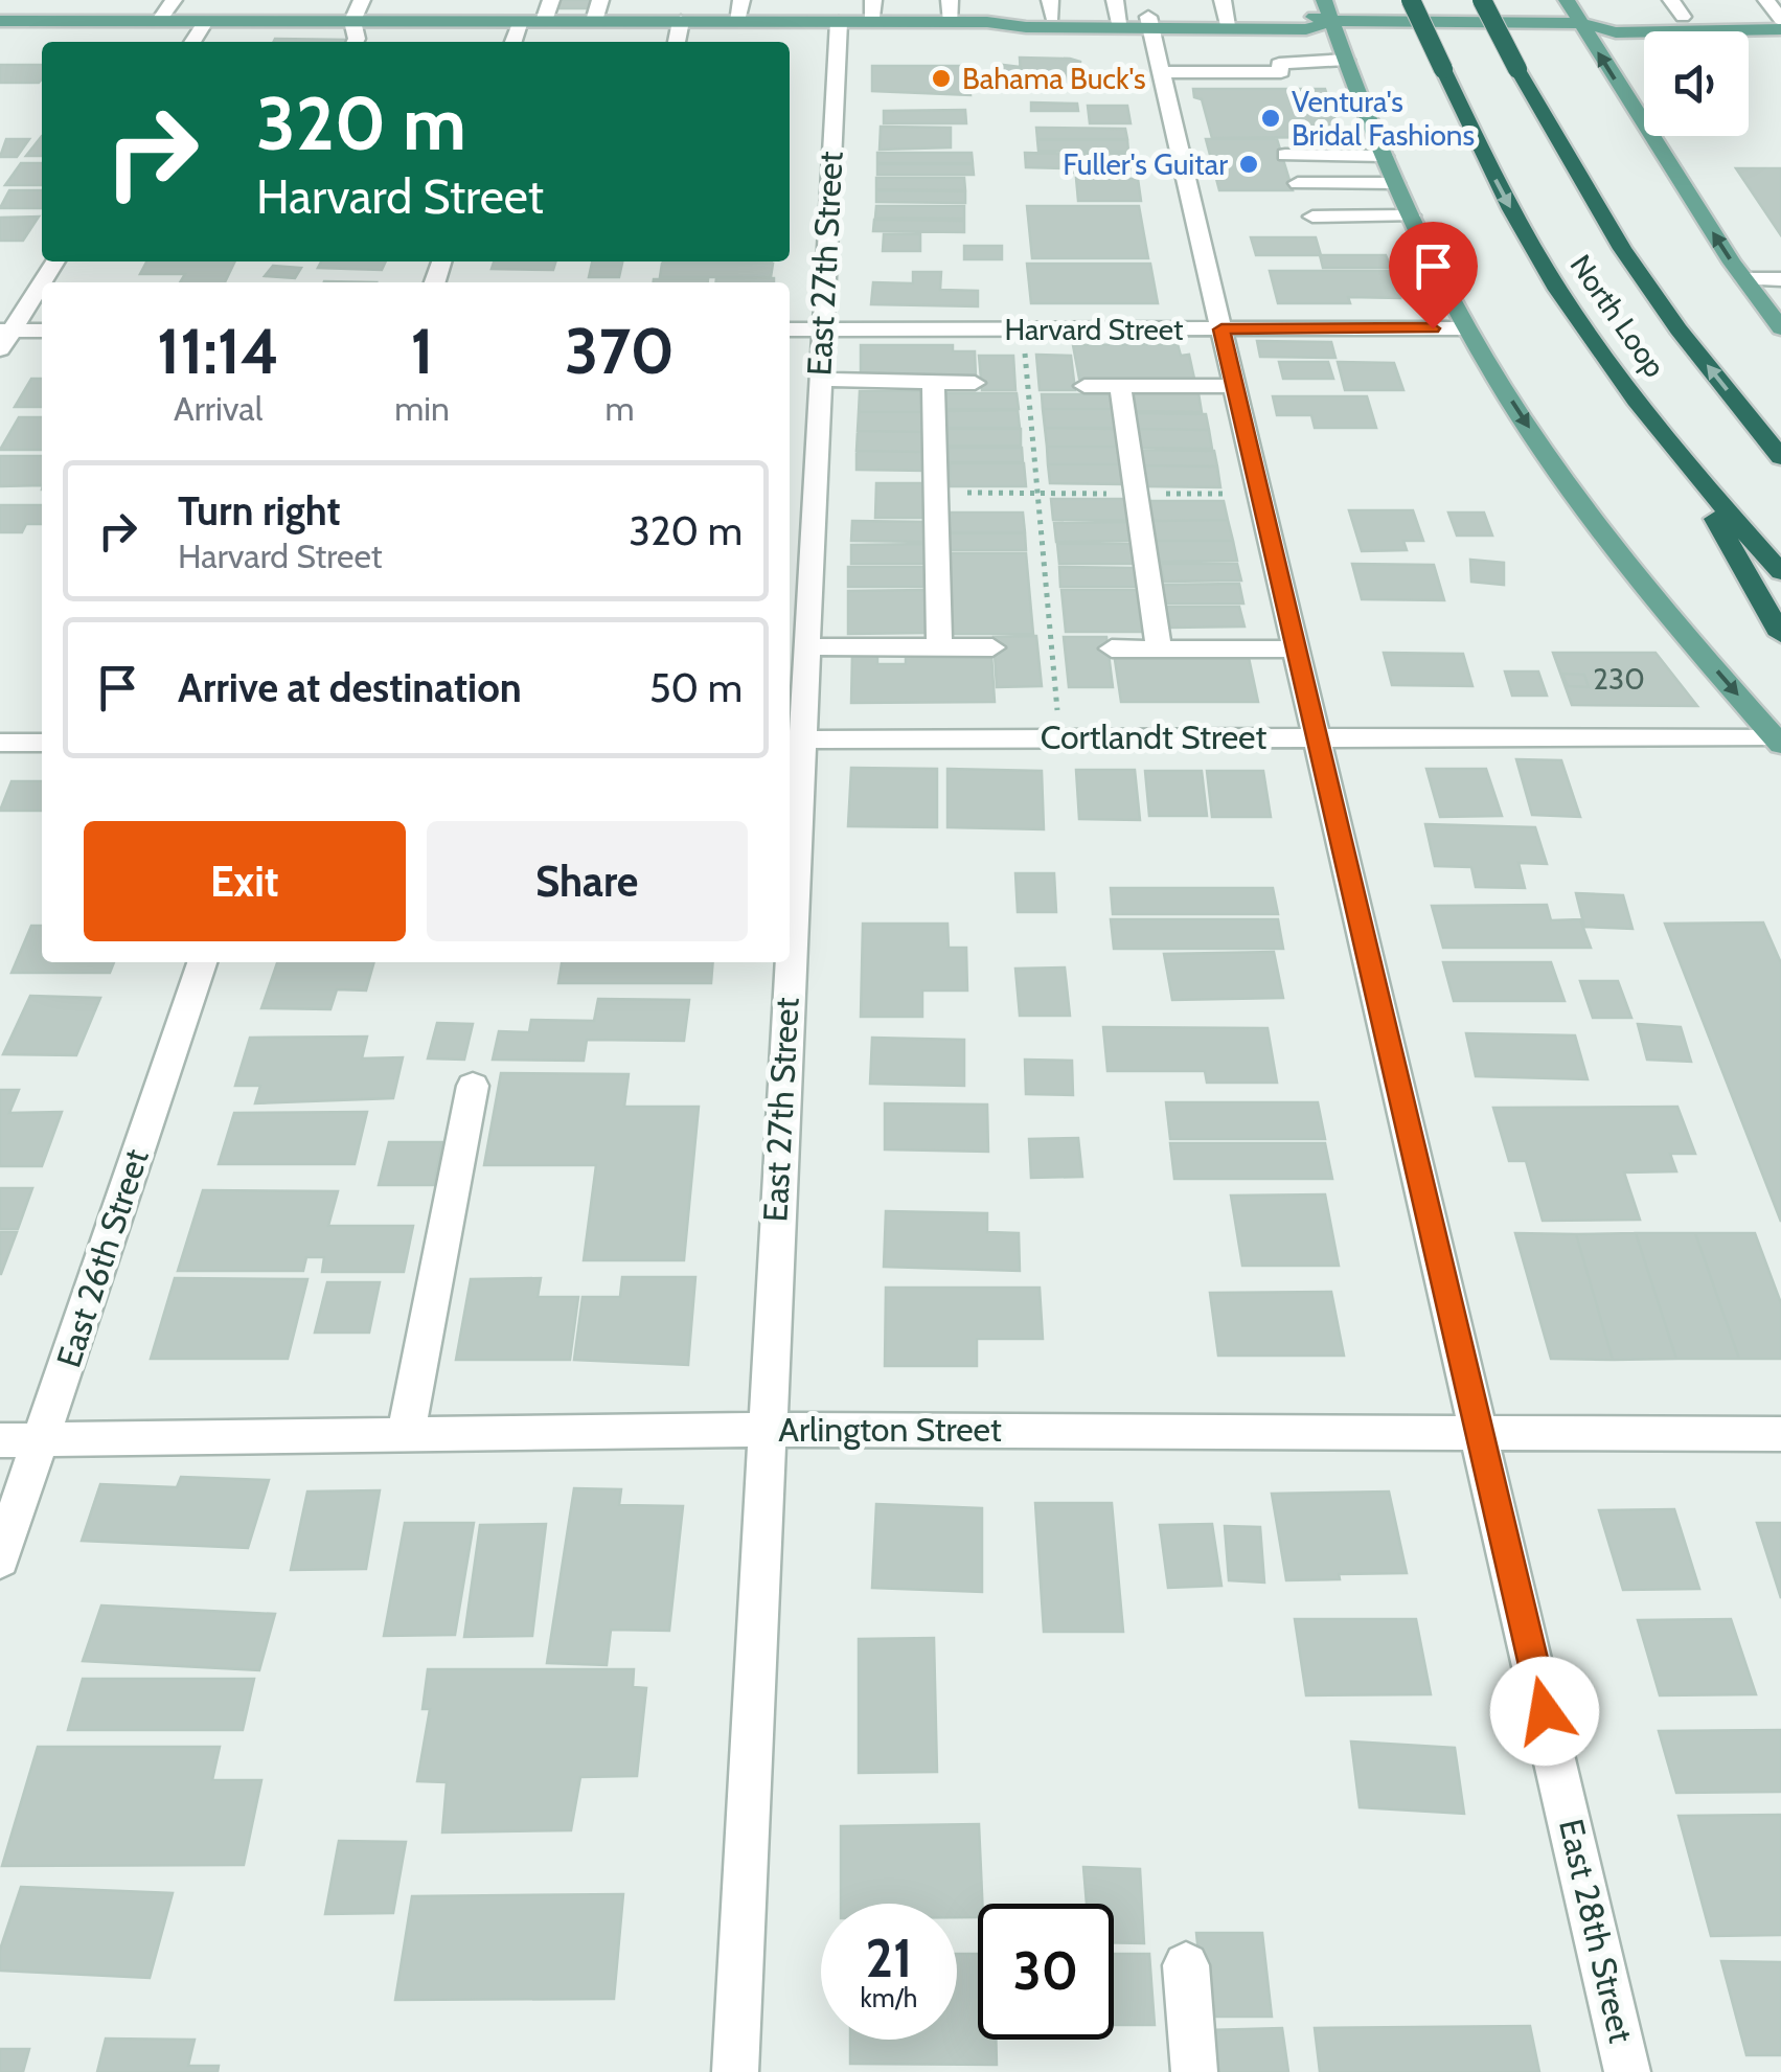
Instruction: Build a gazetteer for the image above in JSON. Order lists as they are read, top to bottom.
{
  "streets": {
    "highway": ["North Loop"],
    "street": [
      "East 27th Street",
      "Harvard Street",
      "Cortlandt Street",
      "East 26th Street",
      "Arlington Street",
      "East 28th Street"
    ]
  },
  "crossings": [
    ["East 27th Street", "Harvard Street"],
    ["East 27th Street", "Cortlandt Street"],
    ["East 27th Street", "Arlington Street"],
    ["Harvard Street", "East 28th Street"],
    ["Cortlandt Street", "East 28th Street"],
    ["East 26th Street", "Arlington Street"],
    ["Arlington Street", "East 28th Street"]
  ],
  "places": ["Bahama Buck's", "Ventura's Bridal Fashions", "Fuller's Guitar"],
  "house_numbers": ["230"],
  "page": {
    "turn": ["320 m", "Harvard Street"],
    "eta": [
      "11:14",
      "Arrival",
      "1",
      "min",
      "370",
      "m"
    ],
    "list": [
      {
        "name": "Turn right",
        "note": "Harvard Street",
        "value": "320 m"
      },
      {
        "name": "Arrive at destination",
        "value": "50 m"
      }
    ],
    "buttons": ["Exit", "Share"],
    "speed": "21 km/h",
    "limit": "30"
  }
}
